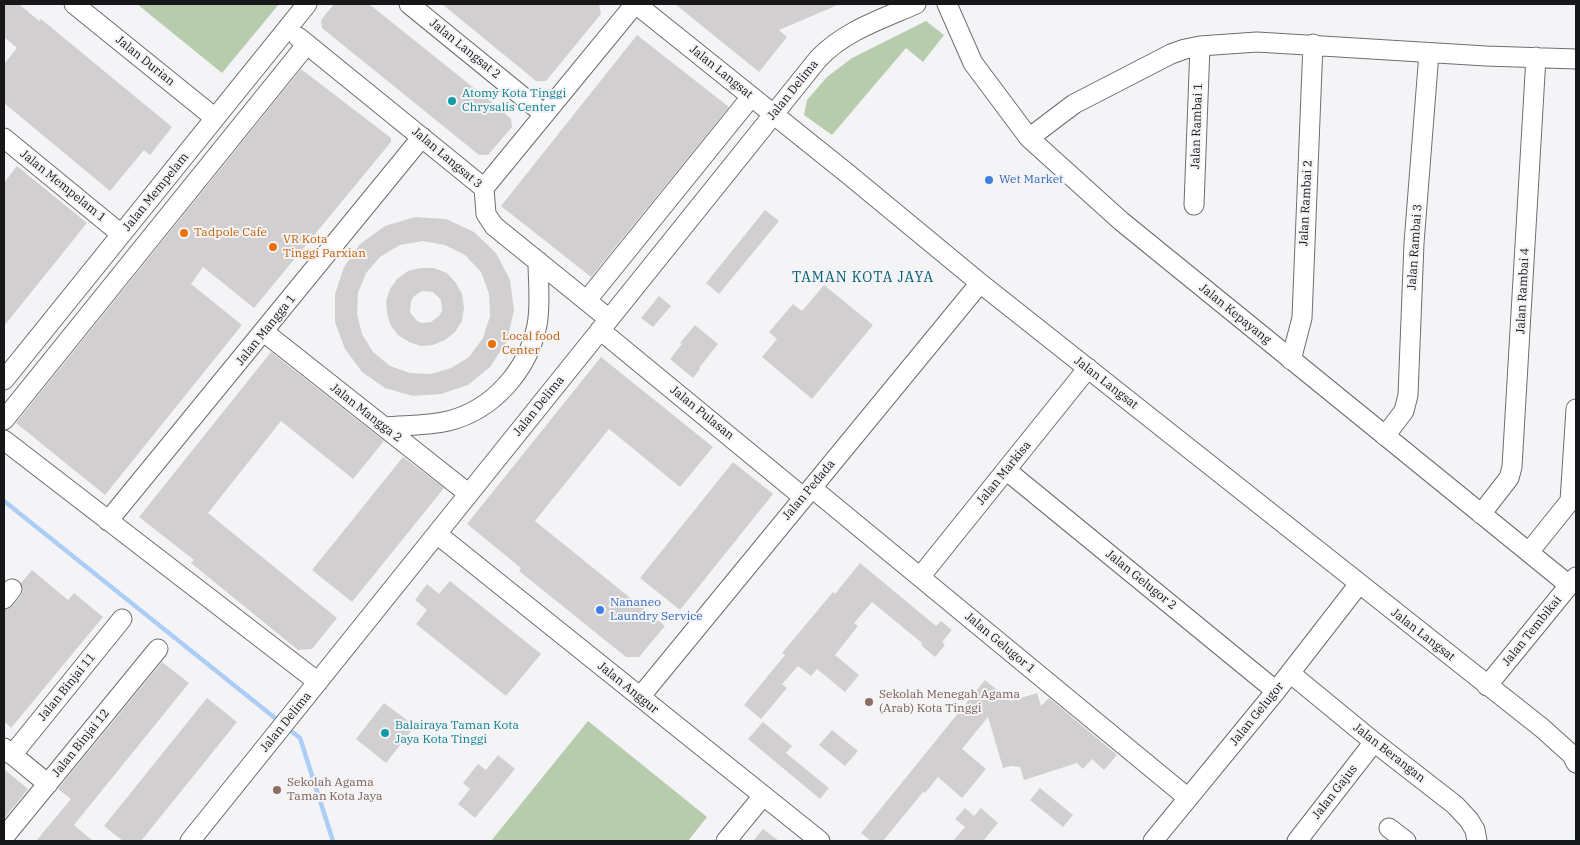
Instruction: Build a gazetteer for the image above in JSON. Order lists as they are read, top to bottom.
{
  "streets": {
    "street": [
      "Jalan Langsat 2",
      "Jalan Durian",
      "Jalan Langsat",
      "Jalan Delima",
      "Jalan Rambai 1",
      "Jalan Langsat 3",
      "Jalan Mempelam 1",
      "Jalan Mempelam",
      "Jalan Rambai 2",
      "Jalan Rambai 3",
      "Jalan Rambai 4",
      "Jalan Kepayang",
      "Jalan Mangga 1",
      "Jalan Mangga 2",
      "Jalan Pulasan",
      "Jalan Markisa",
      "Jalan Pedada",
      "Jalan Gelugor 2",
      "Jalan Tembikai",
      "Jalan Gelugor 1",
      "Jalan Binjai 11",
      "Jalan Anggur",
      "Jalan Gelugor",
      "Jalan Binjai 12",
      "Jalan Berangan",
      "Jalan Gajus"
    ]
  },
  "crossings": [
    ["Jalan Durian", "Jalan Mempelam"],
    ["Jalan Langsat", "Jalan Delima"],
    ["Jalan Langsat", "Jalan Markisa"],
    ["Jalan Langsat", "Jalan Pedada"],
    ["Jalan Langsat", "Jalan Tembikai"],
    ["Jalan Langsat", "Jalan Gelugor"],
    ["Jalan Delima", "Jalan Langsat 3"],
    ["Jalan Delima", "Jalan Mangga 2"],
    ["Jalan Delima", "Jalan Pulasan"],
    ["Jalan Delima", "Jalan Anggur"],
    ["Jalan Langsat 3", "Jalan Mempelam"],
    ["Jalan Langsat 3", "Jalan Mangga 1"],
    ["Jalan Langsat 3", "Jalan Pulasan"],
    ["Jalan Mempelam 1", "Jalan Mempelam"],
    ["Jalan Rambai 2", "Jalan Kepayang"],
    ["Jalan Rambai 3", "Jalan Kepayang"],
    ["Jalan Rambai 4", "Jalan Kepayang"],
    ["Jalan Kepayang", "Jalan Tembikai"],
    ["Jalan Mangga 1", "Jalan Mangga 2"],
    ["Jalan Pulasan", "Jalan Pedada"],
    ["Jalan Pulasan", "Jalan Gelugor 1"],
    ["Jalan Markisa", "Jalan Gelugor 2"],
    ["Jalan Markisa", "Jalan Gelugor 1"],
    ["Jalan Pedada", "Jalan Gelugor 1"],
    ["Jalan Pedada", "Jalan Anggur"],
    ["Jalan Gelugor 2", "Jalan Gelugor"],
    ["Jalan Gelugor 1", "Jalan Gelugor"],
    ["Jalan Gelugor", "Jalan Berangan"],
    ["Jalan Berangan", "Jalan Gajus"]
  ],
  "districts": ["TAMAN KOTA JAYA"],
  "places": [
    "Atomy Kota Tinggi Chrysalis Center",
    "Wet Market",
    "Tadpole Cafe",
    "VR Kota Tinggi Parxian",
    "Local food Center",
    "Nananeo Laundry Service",
    "Sekolah Menegah Agama (Arab) Kota Tinggi",
    "Balairaya Taman Kota Jaya Kota Tinggi",
    "Sekolah Agama Taman Kota Jaya"
  ]
}
